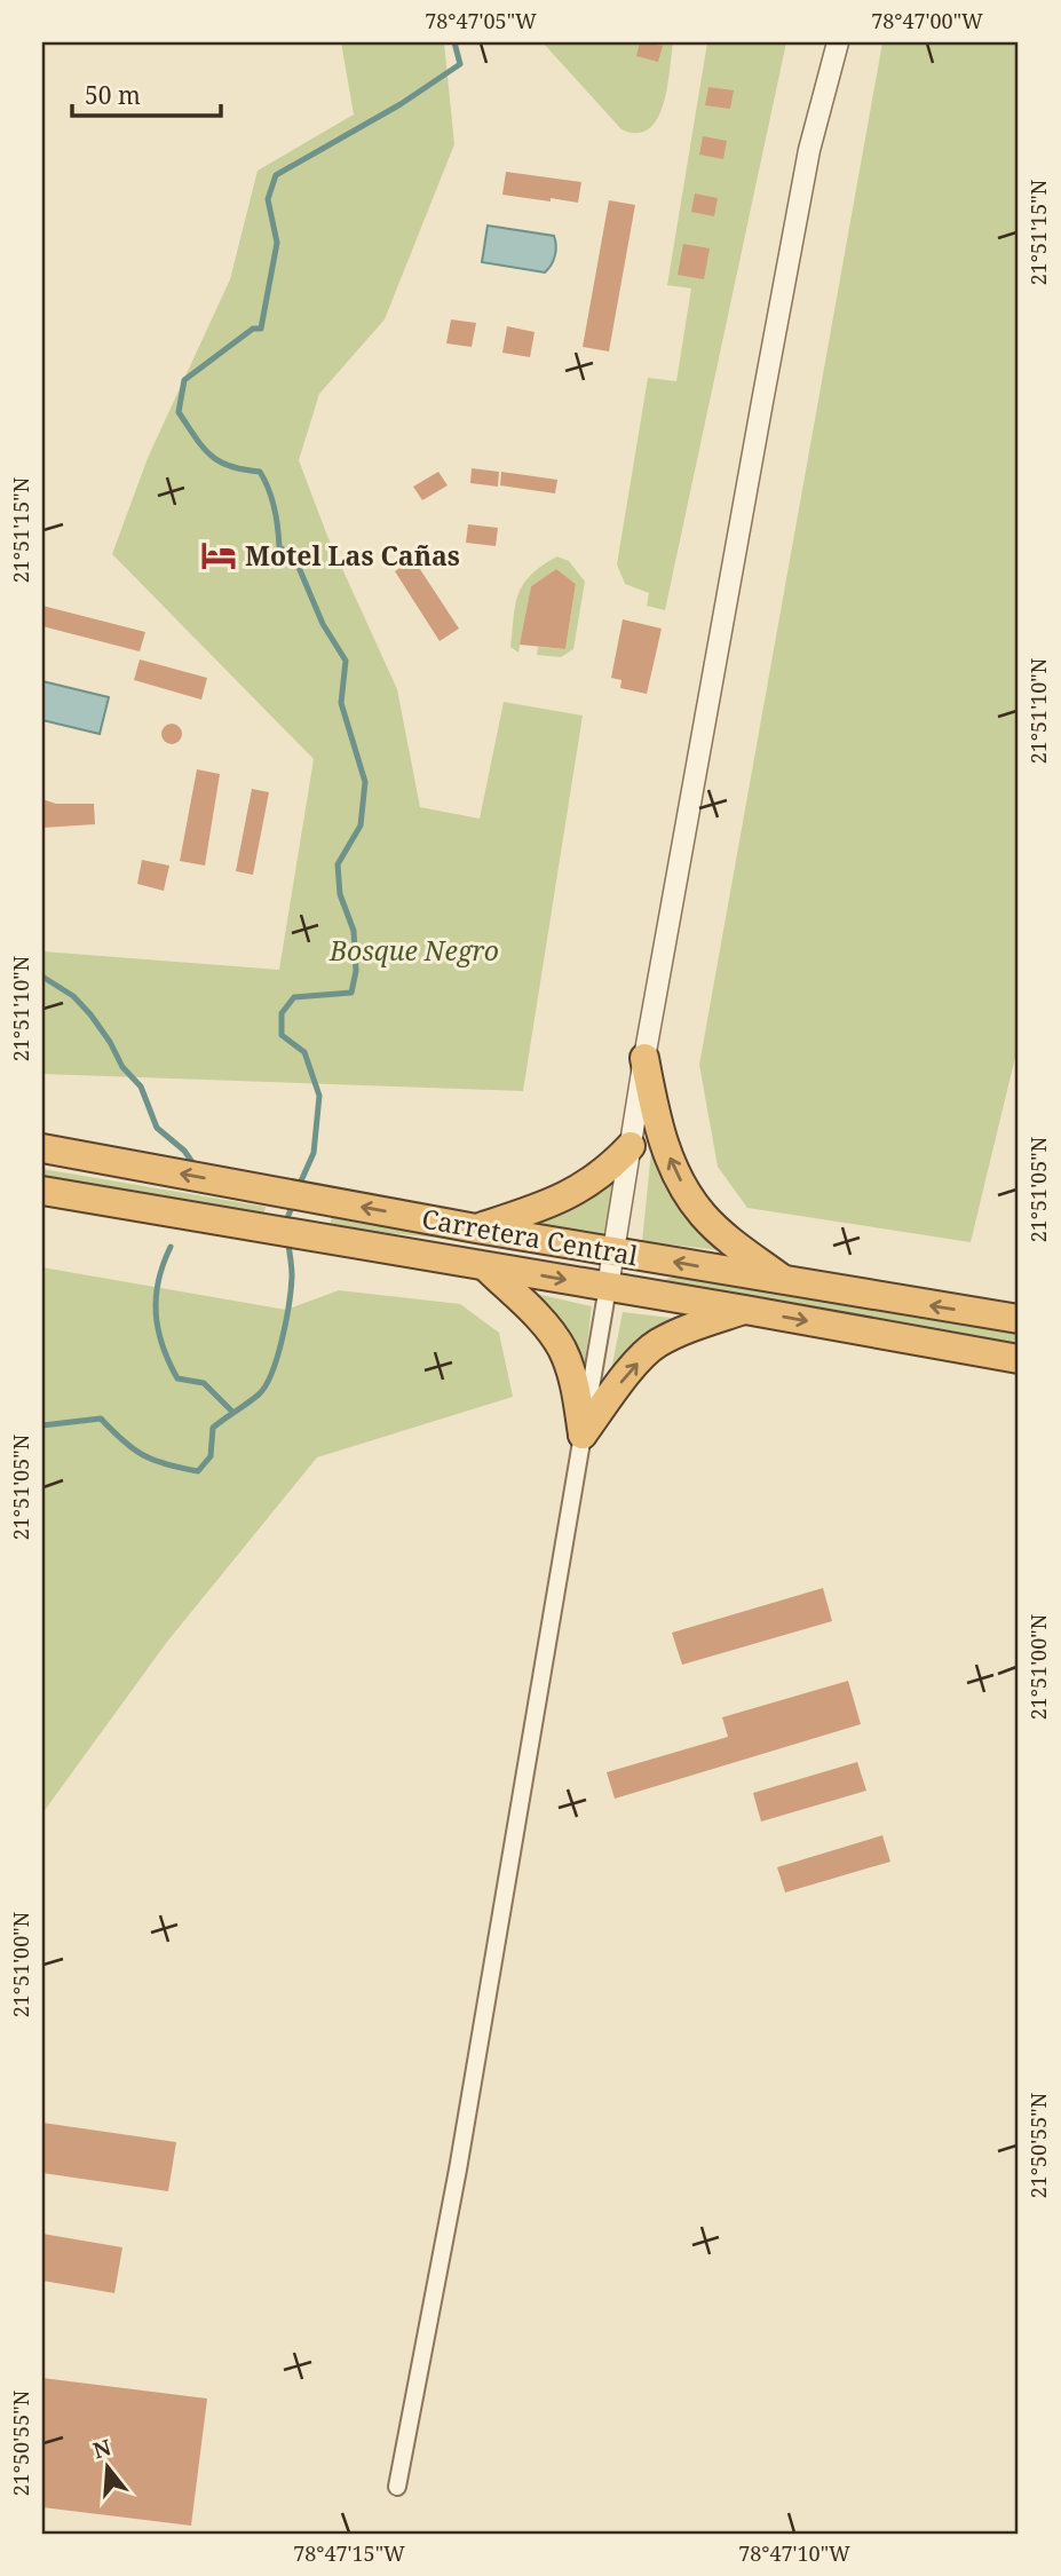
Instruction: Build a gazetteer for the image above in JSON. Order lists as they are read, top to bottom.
{
  "streets": {
    "highway": ["Carretera Central"]
  },
  "parks": ["Bosque Negro"],
  "places": {
    "hotel": ["Motel Las Cañas"]
  },
  "scale_bar": "50 m",
  "north": "top",
  "coordinates": [
    "78°47'05\"W",
    "78°47'00\"W",
    "21°51'15\"N",
    "21°51'10\"N",
    "21°51'05\"N",
    "21°51'00\"N",
    "21°50'55\"N",
    "78°47'15\"W",
    "78°47'10\"W"
  ]
}
